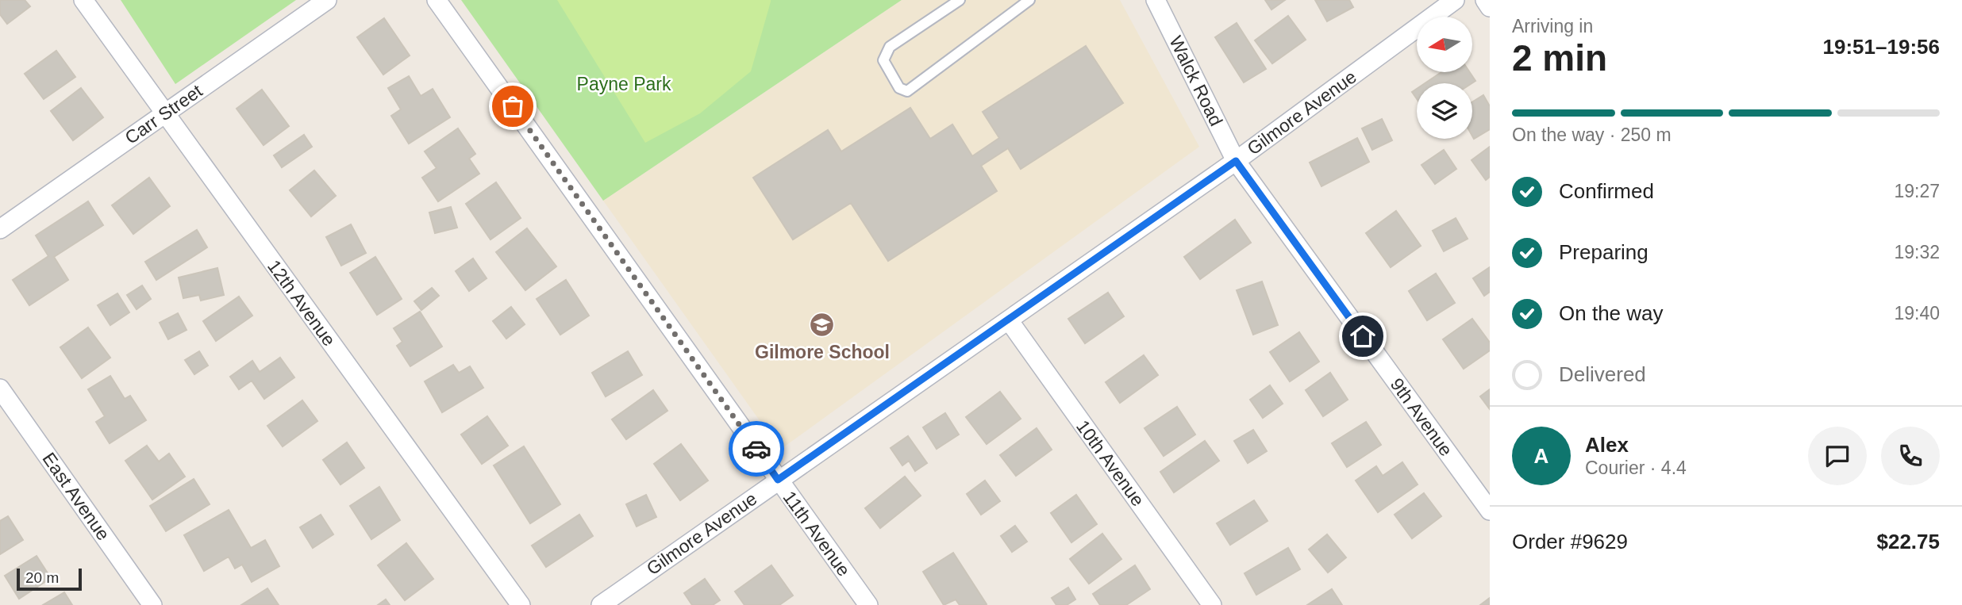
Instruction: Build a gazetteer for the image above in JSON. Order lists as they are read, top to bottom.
{
  "streets": {
    "street": [
      "Walck Road",
      "Gilmore Avenue",
      "Carr Street",
      "12th Avenue",
      "9th Avenue",
      "10th Avenue",
      "East Avenue",
      "11th Avenue"
    ]
  },
  "crossings": [
    ["Walck Road", "Gilmore Avenue"],
    ["Walck Road", "9th Avenue"],
    ["Gilmore Avenue", "9th Avenue"],
    ["Gilmore Avenue", "10th Avenue"],
    ["Gilmore Avenue", "11th Avenue"],
    ["Carr Street", "12th Avenue"]
  ],
  "parks": ["Payne Park"],
  "places": {
    "school or university": ["Gilmore School"]
  },
  "scale_bar": "20 m",
  "north": "left",
  "page": {
    "heading": ["2 min", "Arriving in", "19:51–19:56"],
    "panel": [
      "Alex",
      "Courier · 4.4",
      "Order #9629",
      "$22.75"
    ],
    "bar": "On the way · 250 m",
    "list": [
      ["Confirmed", "19:27"],
      ["Preparing", "19:32"],
      ["On the way", "19:40"],
      "Delivered"
    ],
    "round": "A",
    "scale": "20 m"
  }
}
